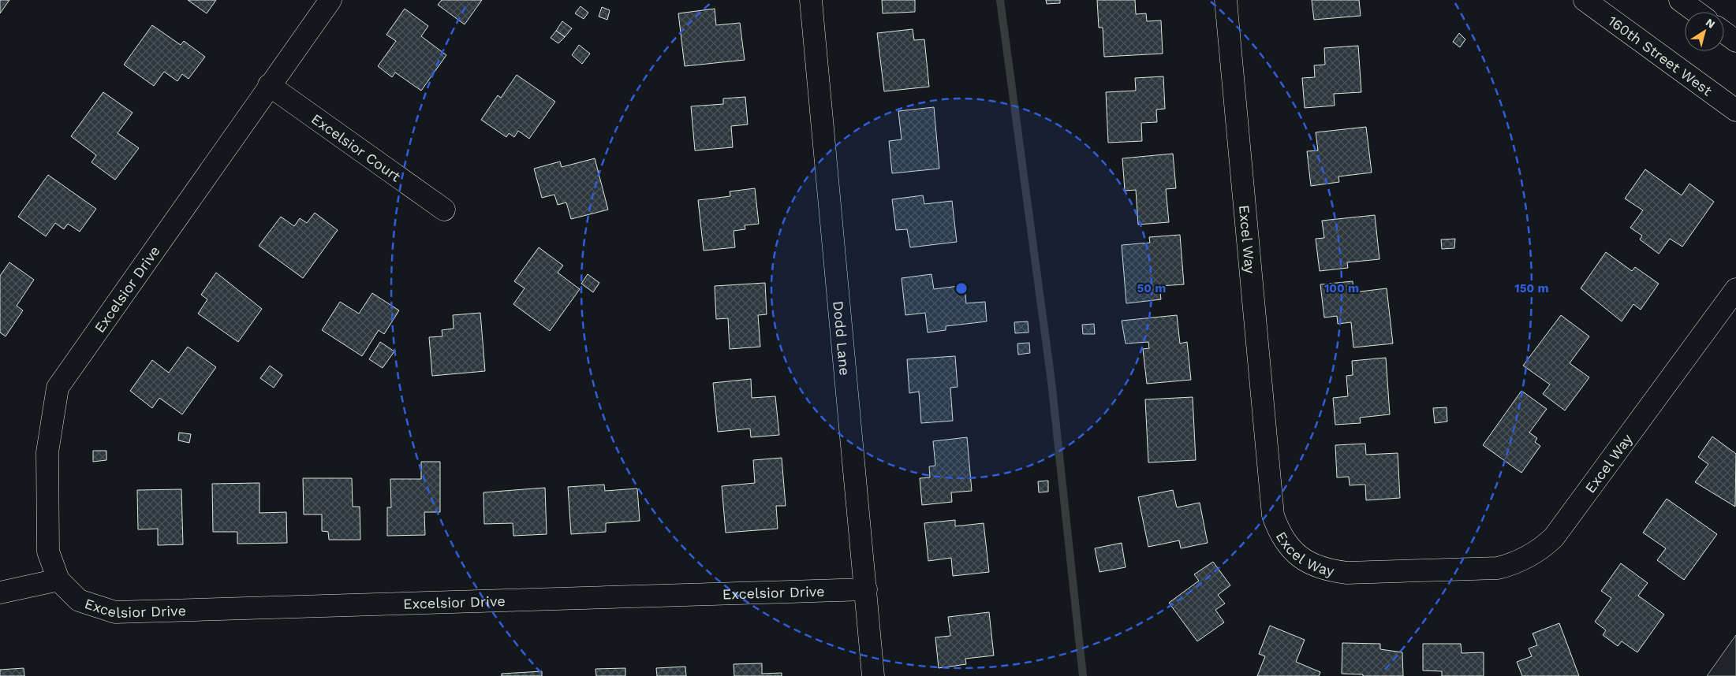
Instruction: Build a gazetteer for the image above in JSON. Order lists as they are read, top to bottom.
{
  "streets": {
    "street": [
      "160th Street West",
      "Excelsior Court",
      "Excel Way",
      "Excelsior Drive",
      "Dodd Lane"
    ]
  },
  "crossings": [
    ["Excelsior Court", "Excelsior Drive"],
    ["Excelsior Drive", "Dodd Lane"]
  ],
  "north": "top right",
  "rings": ["50 m", "100 m", "150 m"]
}
